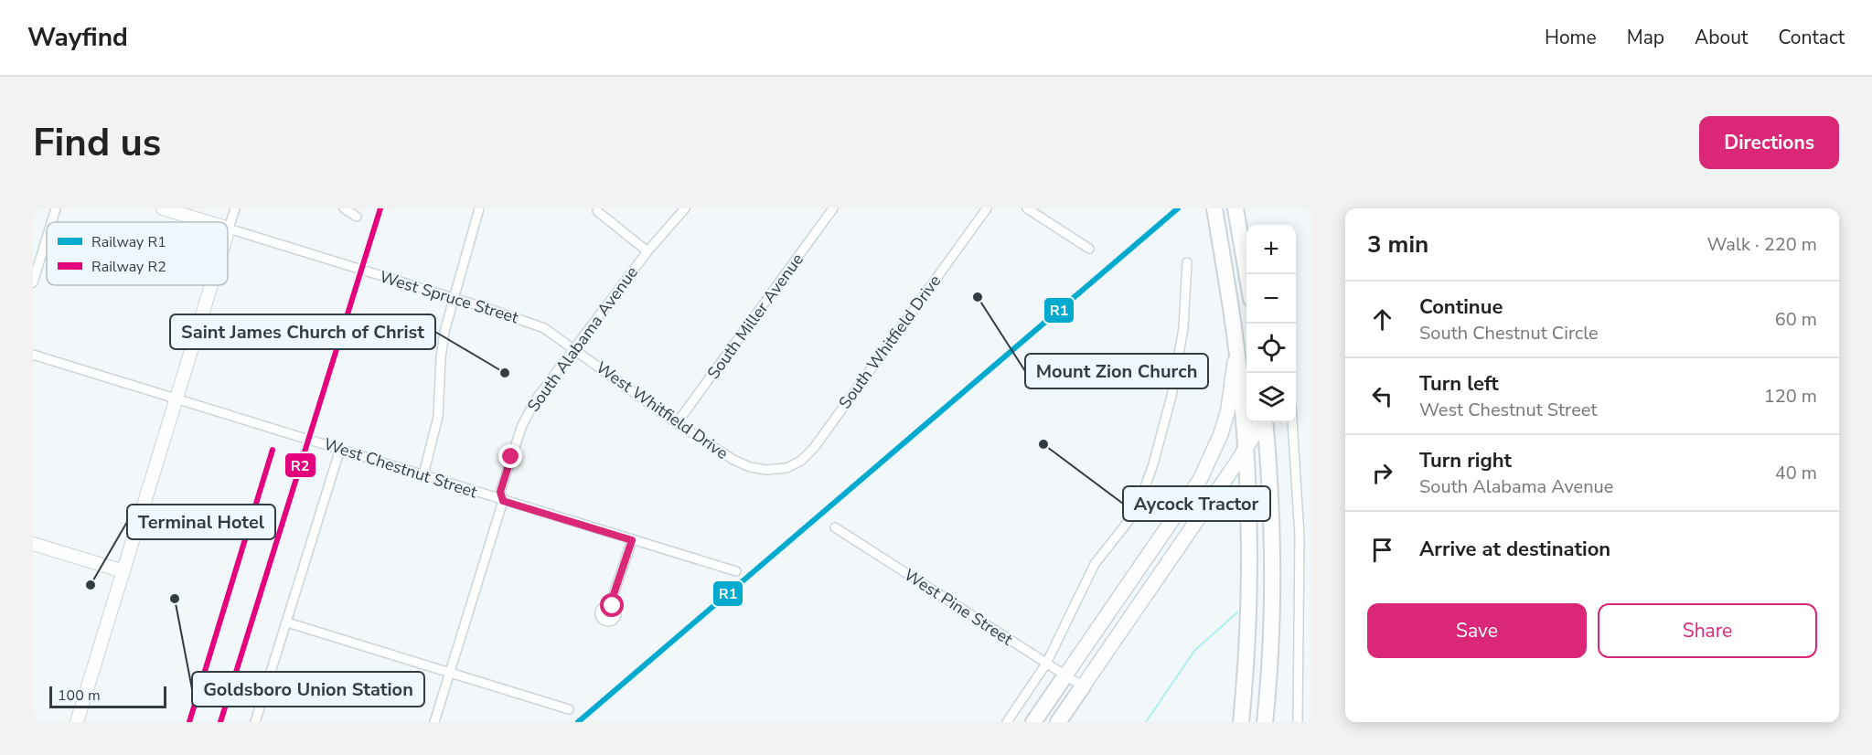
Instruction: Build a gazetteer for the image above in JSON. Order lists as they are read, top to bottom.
{
  "streets": {
    "street": [
      "West Spruce Street",
      "South Miller Avenue",
      "South Alabama Avenue",
      "South Whitfield Drive",
      "West Whitfield Drive",
      "West Chestnut Street",
      "West Pine Street"
    ]
  },
  "crossings": [
    ["West Spruce Street", "South Alabama Avenue"],
    ["West Spruce Street", "West Whitfield Drive"],
    ["South Miller Avenue", "West Whitfield Drive"],
    ["South Alabama Avenue", "West Whitfield Drive"],
    ["South Alabama Avenue", "West Chestnut Street"],
    ["South Whitfield Drive", "West Whitfield Drive"]
  ],
  "places": [
    "Mount Zion Church",
    "Saint James Church of Christ",
    "Aycock Tractor",
    "Terminal Hotel",
    "Goldsboro Union Station"
  ],
  "lines": ["rail line R1", "rail line R2"],
  "legend": ["Railway R1", "Railway R2"],
  "scale_bar": "100 m",
  "page": {
    "header": "Wayfind",
    "nav": [
      "Home",
      "Map",
      "About",
      "Contact"
    ],
    "buttons": [
      "Directions",
      ["Save", "Share"]
    ],
    "title": "Find us",
    "heading": ["3 min", "Walk · 220 m"],
    "map_buttons": ["+", "−"],
    "list": [
      ["Continue", "South Chestnut Circle", "60 m"],
      ["Turn left", "West Chestnut Street", "120 m"],
      ["Turn right", "South Alabama Avenue", "40 m"],
      "Arrive at destination"
    ],
    "scale": "100 m"
  }
}
